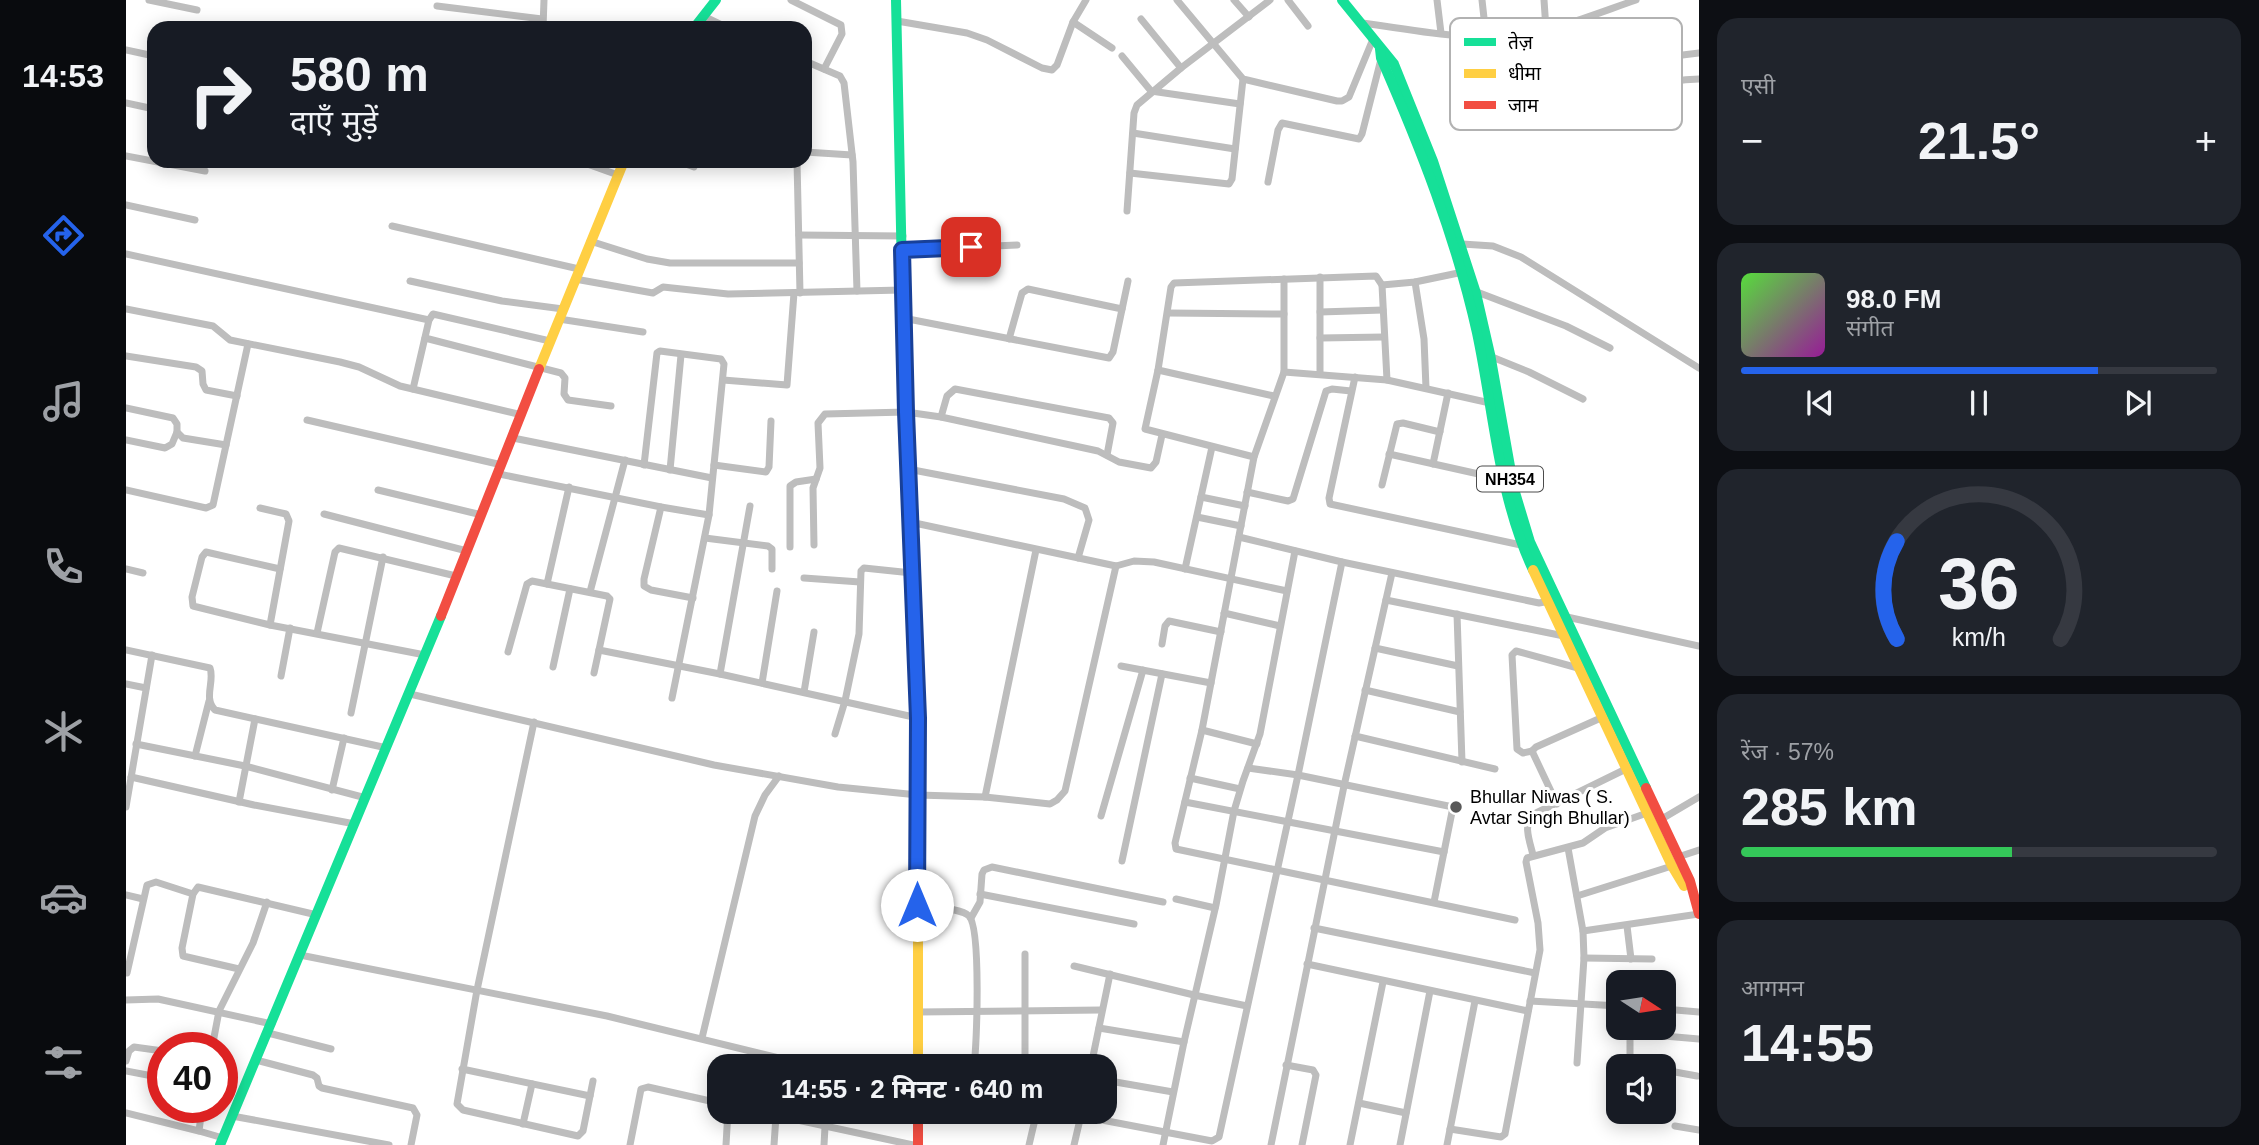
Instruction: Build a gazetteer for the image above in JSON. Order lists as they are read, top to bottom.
{
  "streets": {
    "main road": ["NH354"]
  },
  "places": ["Bhullar Niwas ( S. Avtar Singh Bhullar)"],
  "legend": ["तेज़", "धीमा", "जाम"],
  "north": "right",
  "page": {
    "tabs": "14:53",
    "tile": [
      "एसी",
      ["रेंज · 57%", "285 km"],
      ["आगमन", "14:55"]
    ],
    "turn": ["580 m", "दाएँ मुड़ें"],
    "heat": ["−", "21.5°", "+"],
    "song": ["98.0 FM", "संगीत"],
    "limit": "40",
    "trip": "14:55 · 2 मिनट · 640 m",
    "gauge": ["36", "km/h"]
  }
}
